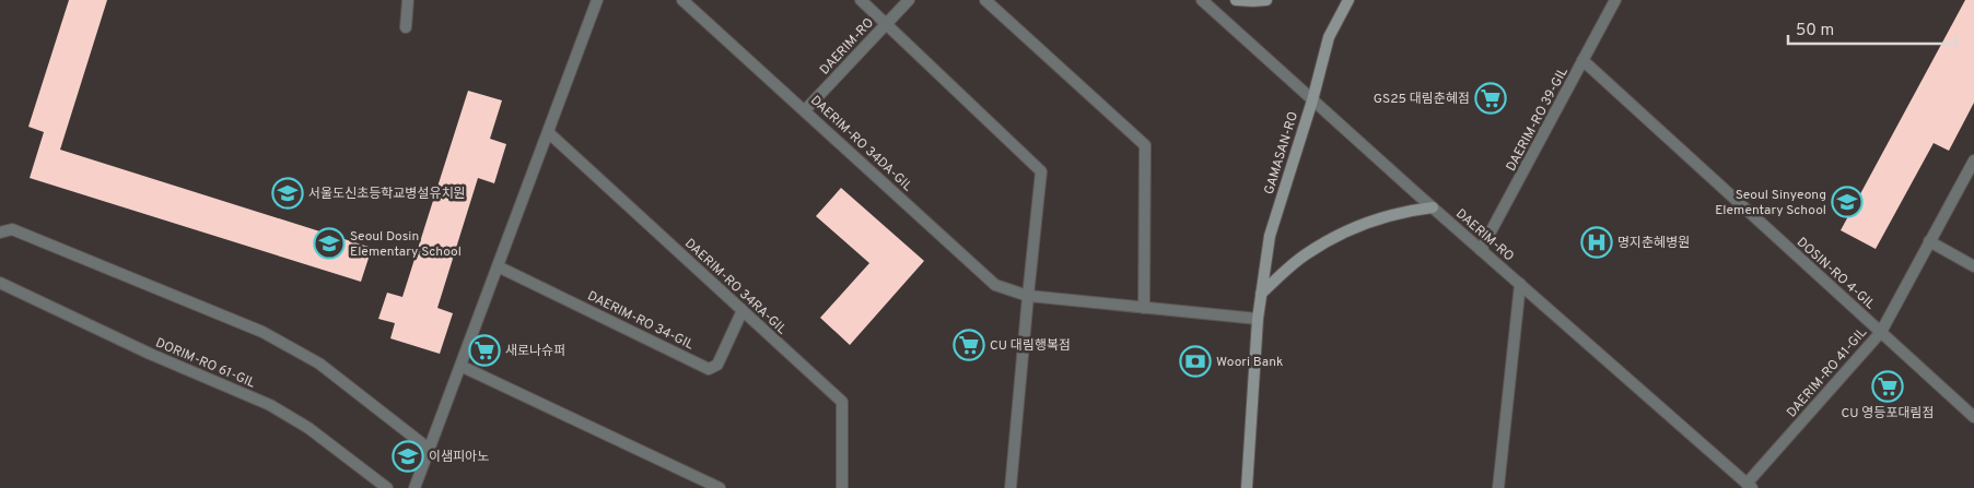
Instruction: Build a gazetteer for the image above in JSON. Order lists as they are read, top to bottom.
{
  "streets": {
    "main road": ["GAMASAN-RO"],
    "street": [
      "DAERIM-RO",
      "DAERIM-RO 39-GIL",
      "DAERIM-RO 34DA-GIL",
      "DOSIN-RO 4-GIL",
      "DAERIM-RO 34RA-GIL",
      "DAERIM-RO 34-GIL",
      "DORIM-RO 61-GIL",
      "DAERIM-RO 41-GIL"
    ]
  },
  "crossings": [
    ["DAERIM-RO", "DAERIM-RO 39-GIL"],
    ["DAERIM-RO", "DAERIM-RO 34DA-GIL"],
    ["DAERIM-RO", "GAMASAN-RO"],
    ["DAERIM-RO", "DAERIM-RO 41-GIL"],
    ["DAERIM-RO 39-GIL", "DOSIN-RO 4-GIL"],
    ["DOSIN-RO 4-GIL", "DAERIM-RO 41-GIL"],
    ["DAERIM-RO 34RA-GIL", "DAERIM-RO 34-GIL"]
  ],
  "places": {
    "supermarket": [
      "GS25 대림춘혜점",
      "CU 대림행복점",
      "새로나슈퍼",
      "CU 영등포대림점"
    ],
    "school or university": [
      "서울도신초등학교병설유치원",
      "Seoul Sinyeong Elementary School",
      "Seoul Dosin Elementary School",
      "이샘피아노"
    ],
    "hospital": ["명지춘혜병원"],
    "bank": ["Woori Bank"]
  },
  "scale_bar": "50 m"
}
